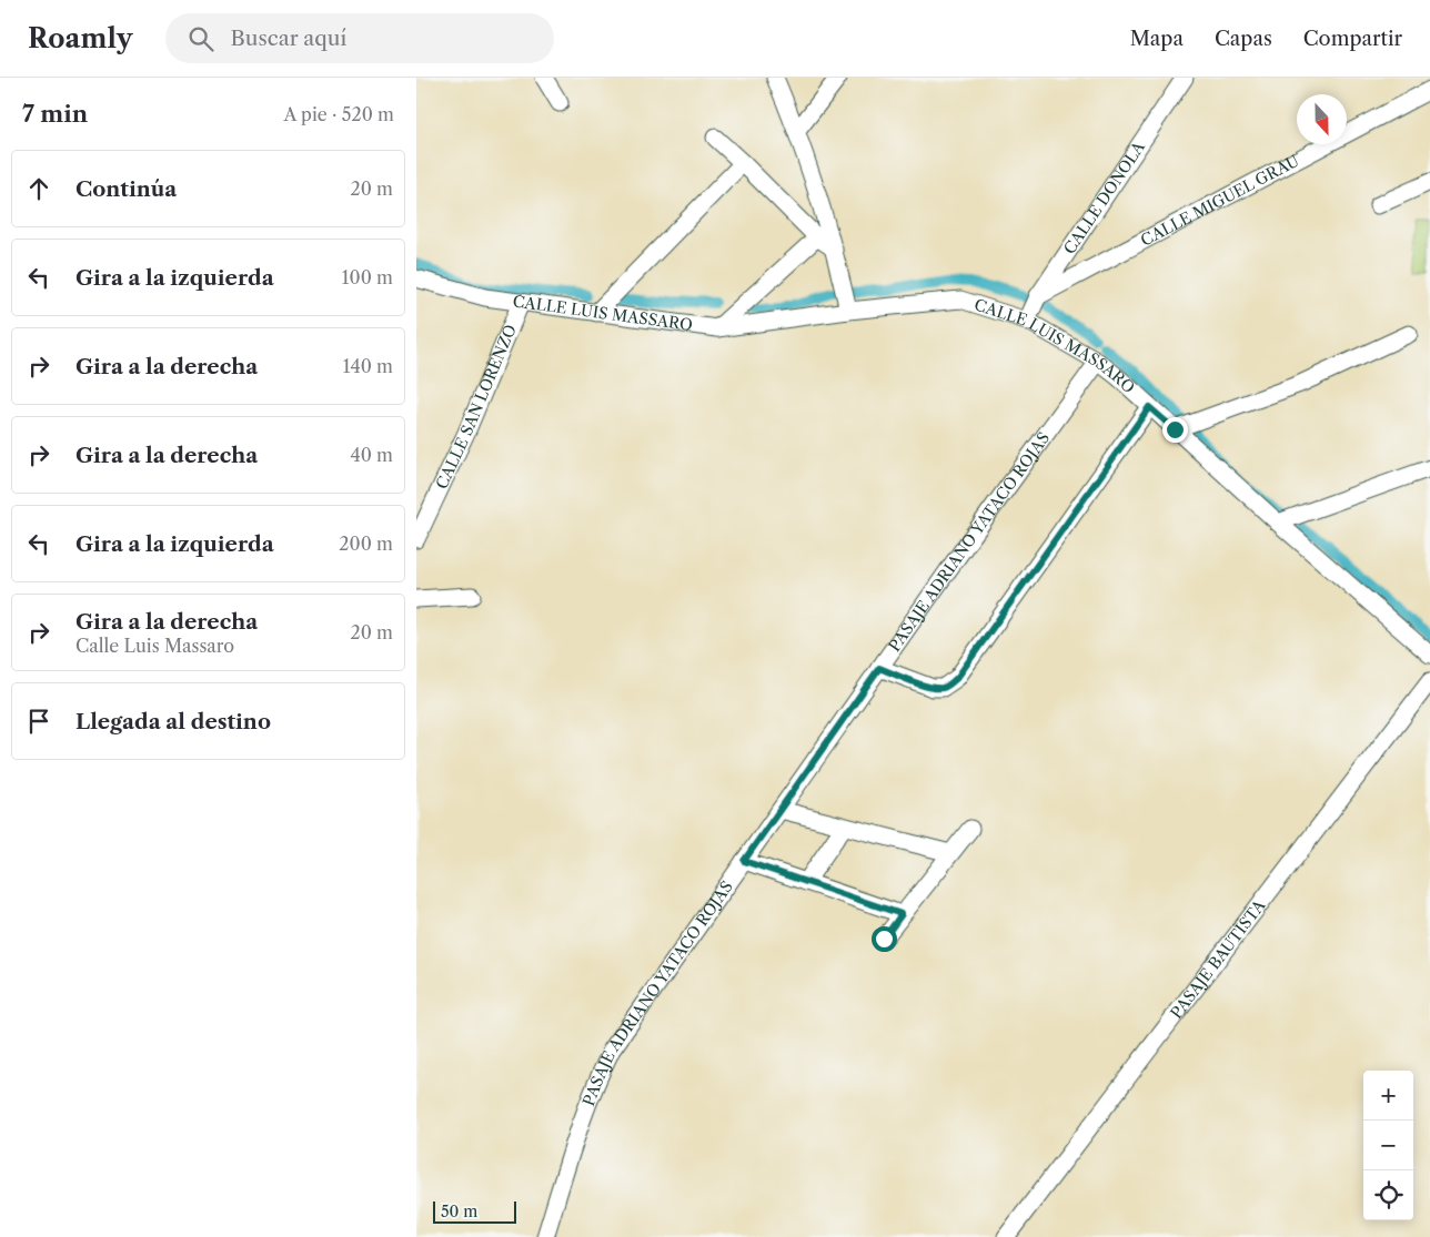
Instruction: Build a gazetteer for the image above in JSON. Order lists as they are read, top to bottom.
{
  "streets": {
    "street": [
      "CALLE DONOLA",
      "CALLE MIGUEL GRAU",
      "CALLE LUIS MASSARO",
      "CALLE SAN LORENZO",
      "PASAJE ADRIANO YATACO ROJAS",
      "PASAJE BAUTISTA"
    ]
  },
  "crossings": [
    ["CALLE DONOLA", "CALLE MIGUEL GRAU"],
    ["CALLE DONOLA", "CALLE LUIS MASSARO"],
    ["CALLE LUIS MASSARO", "CALLE SAN LORENZO"],
    ["CALLE LUIS MASSARO", "PASAJE ADRIANO YATACO ROJAS"]
  ],
  "scale_bar": "50 m",
  "north": "bottom",
  "page": {
    "header": "Roamly",
    "search": "Buscar aquí",
    "nav": ["Mapa", "Capas", "Compartir"],
    "heading": ["7 min", "A pie · 520 m"],
    "list": [
      ["Continúa", "20 m"],
      ["Gira a la izquierda", "100 m"],
      ["Gira a la derecha", "140 m"],
      ["Gira a la derecha", "40 m"],
      ["Gira a la izquierda", "200 m"],
      ["Gira a la derecha", "Calle Luis Massaro", "20 m"],
      "Llegada al destino"
    ],
    "map_buttons": ["+", "−"],
    "scale": "50 m"
  }
}
